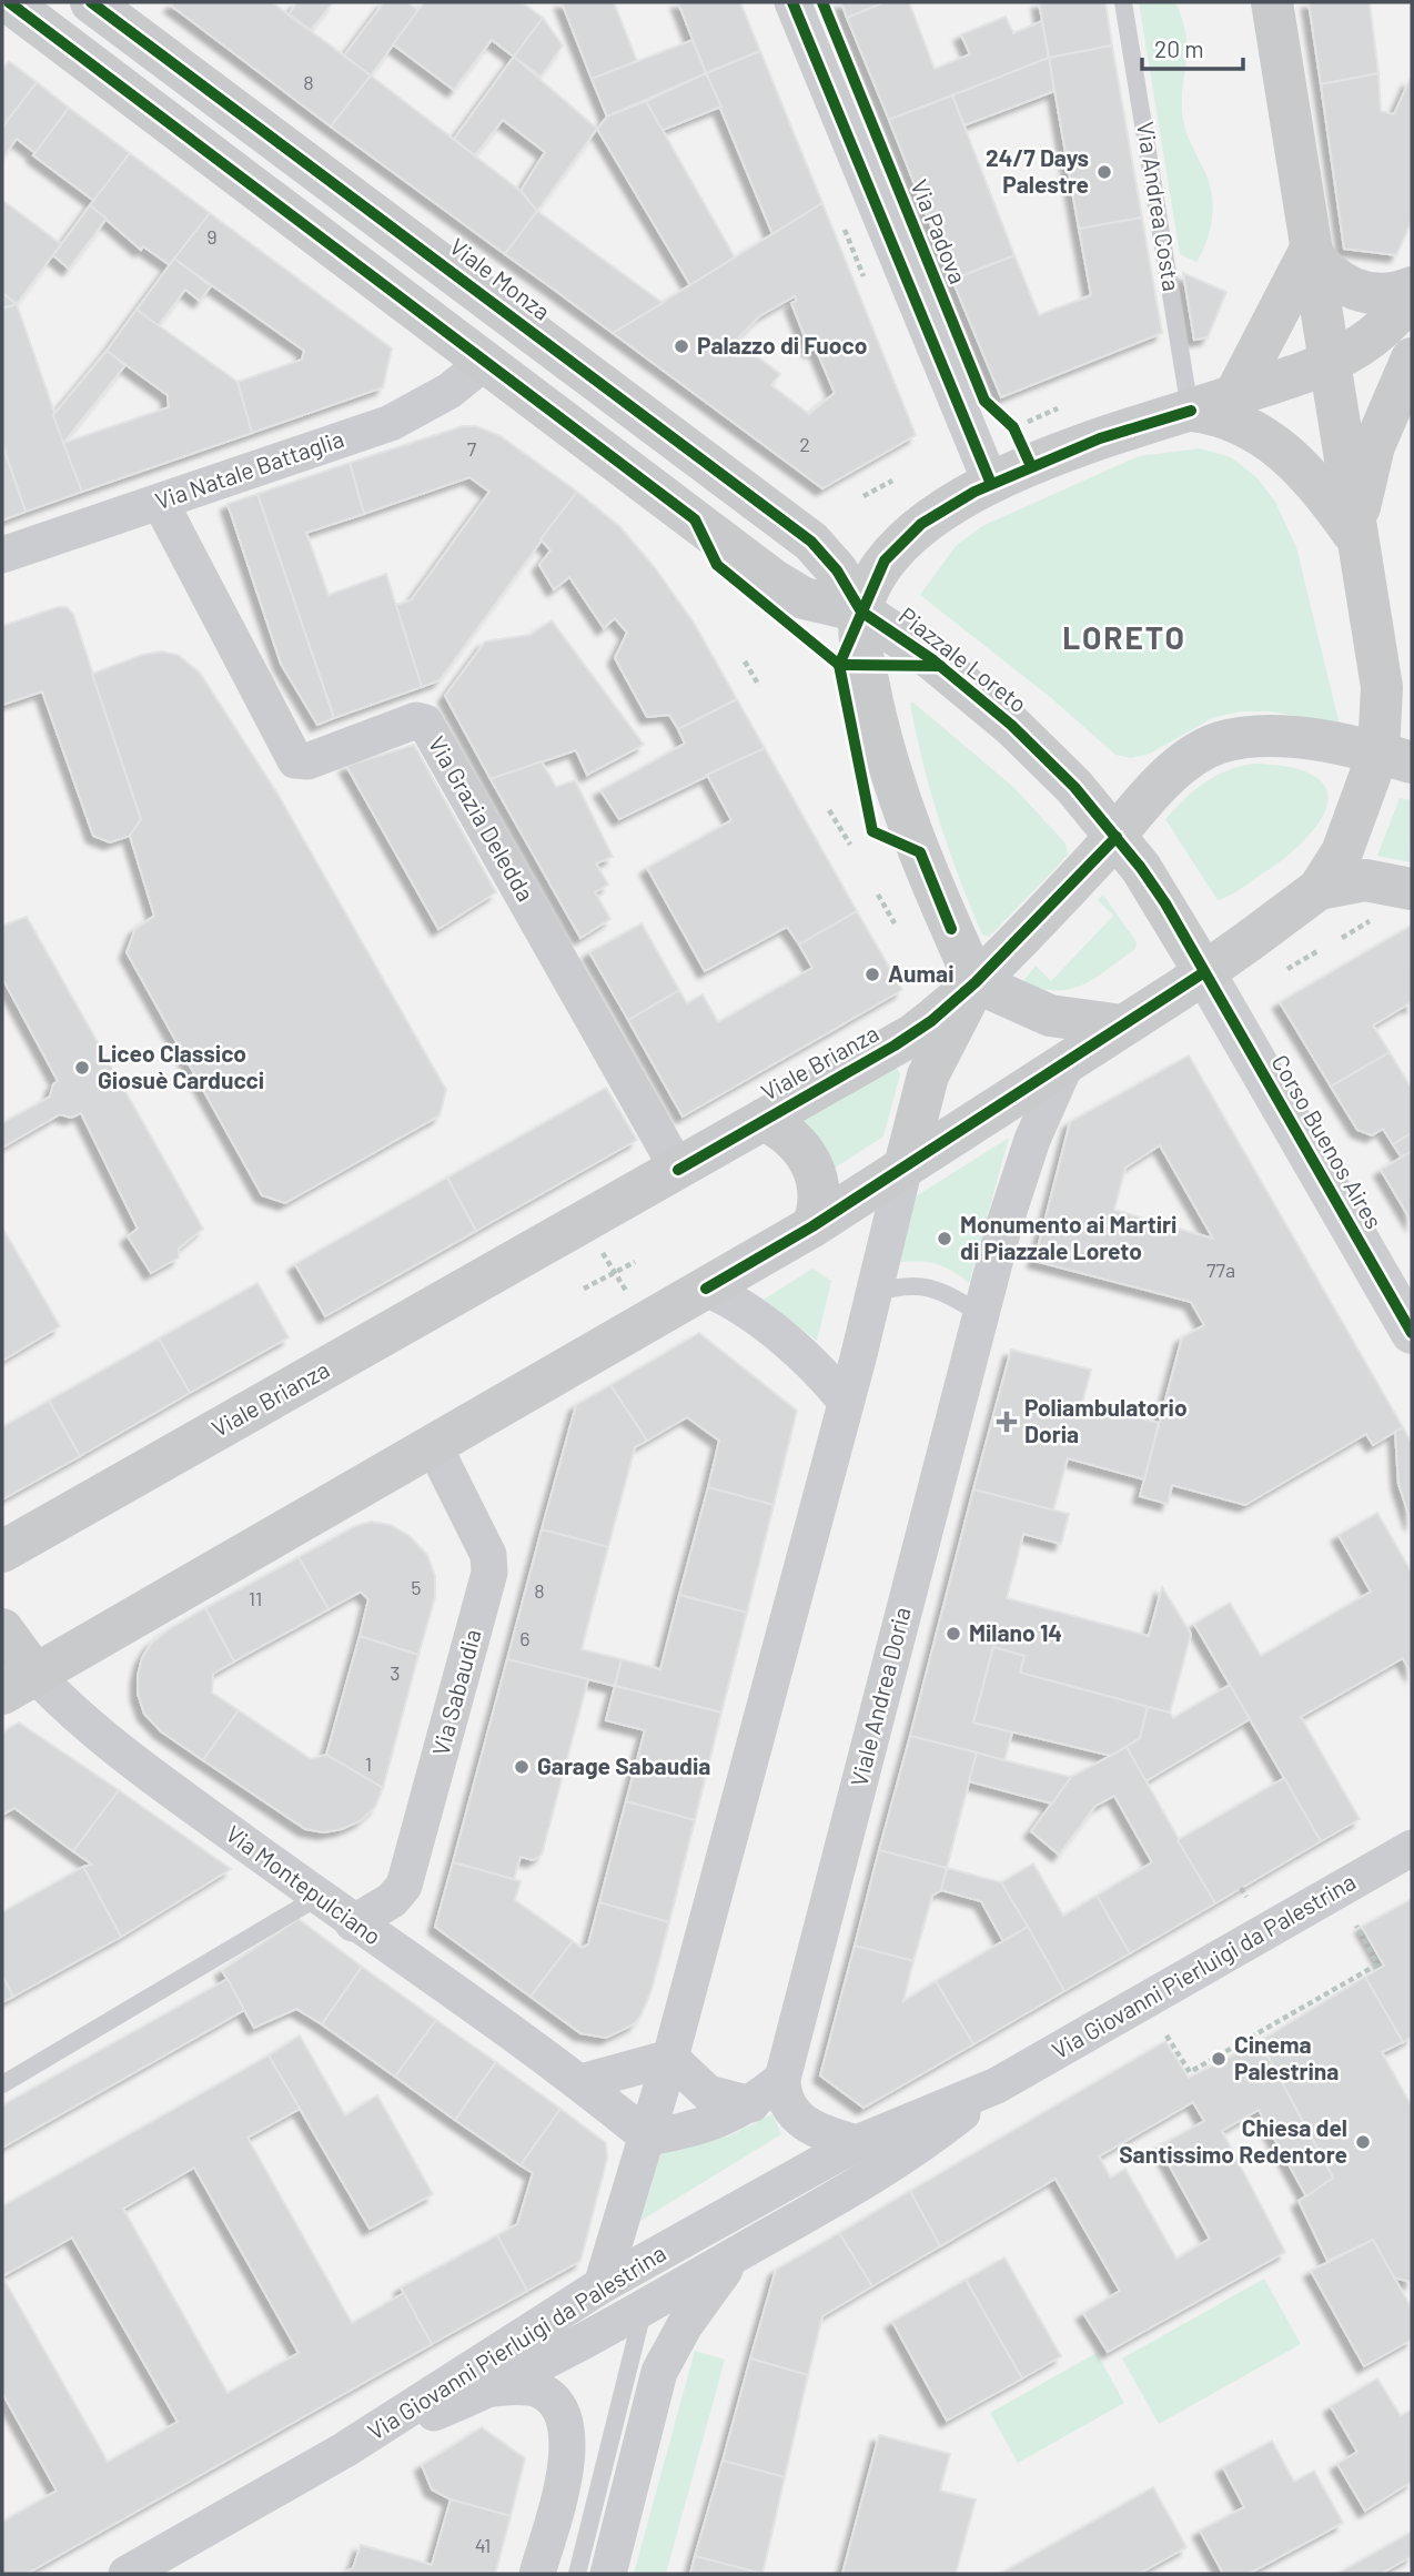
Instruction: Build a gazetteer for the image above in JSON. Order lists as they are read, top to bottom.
{
  "streets": {
    "main road": [
      "Viale Monza",
      "Piazzale Loreto",
      "Viale Brianza",
      "Corso Buenos Aires"
    ],
    "street": [
      "Via Padova",
      "Via Natale Battaglia",
      "Via Grazia Deledda",
      "Via Sabaudia",
      "Viale Andrea Doria",
      "Via Montepulciano",
      "Via Giovanni Pierluigi da Palestrina"
    ],
    "lane": ["Via Andrea Costa"]
  },
  "crossings": [
    ["Via Andrea Costa", "Piazzale Loreto"],
    ["Via Padova", "Piazzale Loreto"],
    ["Viale Monza", "Piazzale Loreto"],
    ["Via Natale Battaglia", "Via Grazia Deledda"],
    ["Piazzale Loreto", "Viale Brianza"],
    ["Piazzale Loreto", "Corso Buenos Aires"],
    ["Piazzale Loreto", "Viale Andrea Doria"],
    ["Via Grazia Deledda", "Viale Brianza"],
    ["Via Sabaudia", "Via Montepulciano"]
  ],
  "districts": ["LORETO"],
  "places": {
    "other": [
      "24/7 Days Palestre",
      "Palazzo di Fuoco",
      "Aumai",
      "Liceo Classico Giosuè Carducci",
      "Monumento ai Martiri di Piazzale Loreto",
      "Milano 14",
      "Garage Sabaudia",
      "Cinema Palestrina",
      "Chiesa del Santissimo Redentore"
    ],
    "health": ["Poliambulatorio Doria"]
  },
  "house_numbers": [
    "8",
    "9",
    "2",
    "7",
    "77a",
    "5",
    "8",
    "11",
    "6",
    "3",
    "1",
    "41"
  ],
  "scale_bar": "20 m"
}
